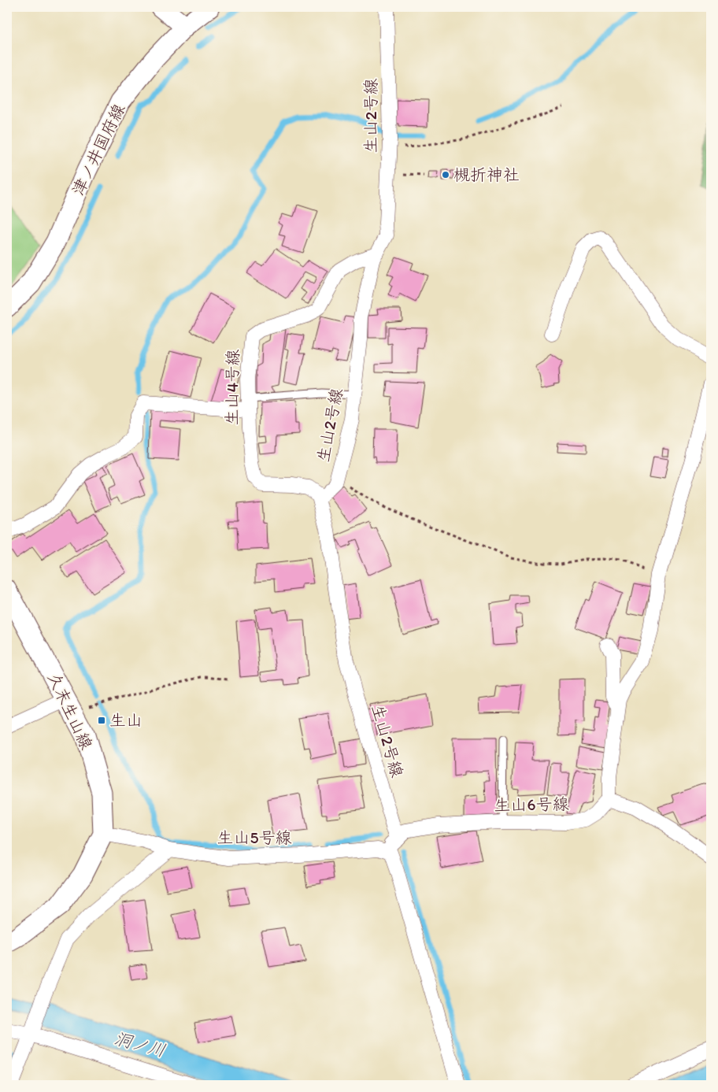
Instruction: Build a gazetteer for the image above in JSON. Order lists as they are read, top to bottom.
{
  "streets": {
    "street": [
      "生山2号線",
      "津ノ井国府線",
      "生山4号線",
      "久末生山線",
      "生山6号線",
      "生山5号線"
    ]
  },
  "crossings": [
    ["生山2号線", "生山4号線"],
    ["生山2号線", "生山6号線"],
    ["久末生山線", "生山5号線"],
    ["生山6号線", "生山5号線"]
  ],
  "water": ["洞ノ川"],
  "places": {
    "other": ["槻折神社"],
    "transit": ["生山"]
  }
}
